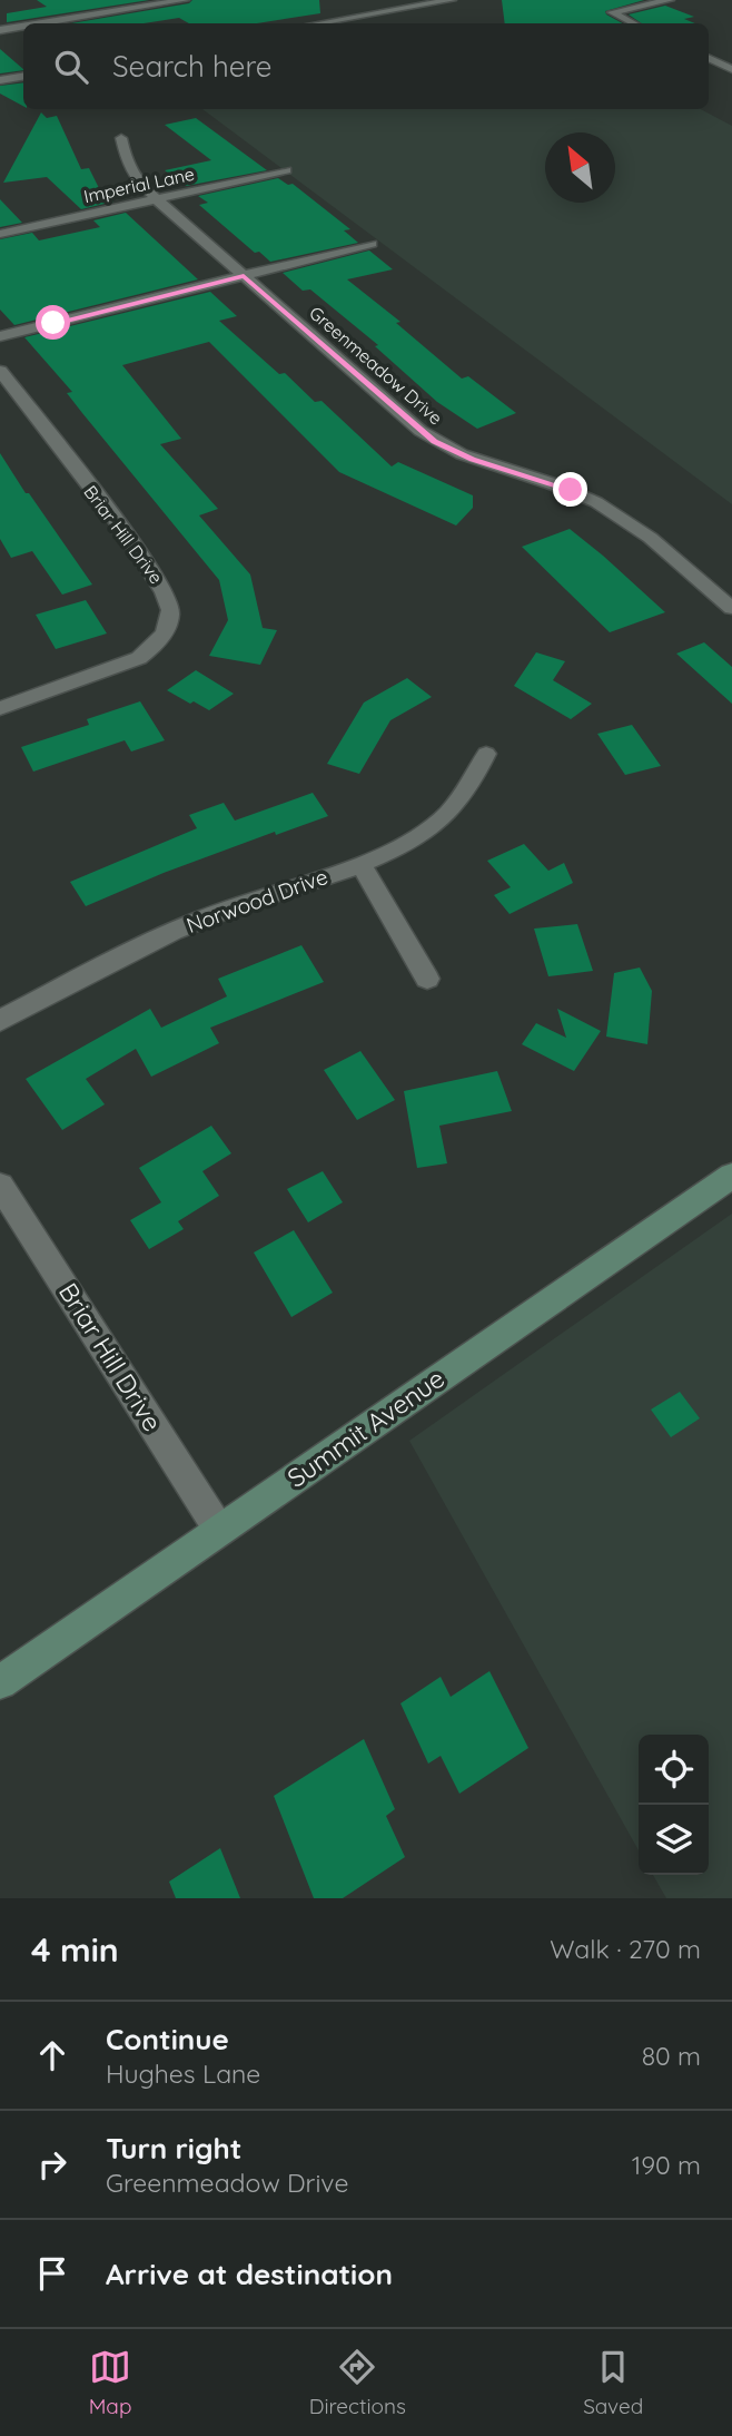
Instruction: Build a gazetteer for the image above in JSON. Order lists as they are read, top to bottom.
{
  "streets": {
    "main road": ["Summit Avenue"],
    "street": [
      "Imperial Lane",
      "Greenmeadow Drive",
      "Briar Hill Drive",
      "Norwood Drive"
    ]
  },
  "crossings": [
    ["Imperial Lane", "Greenmeadow Drive"],
    ["Briar Hill Drive", "Summit Avenue"]
  ],
  "north": "top left",
  "page": {
    "search": "Search here",
    "heading": ["4 min", "Walk · 270 m"],
    "list": [
      ["Continue", "Hughes Lane", "80 m"],
      ["Turn right", "Greenmeadow Drive", "190 m"],
      "Arrive at destination"
    ],
    "nav": ["Map", "Directions", "Saved"]
  }
}
